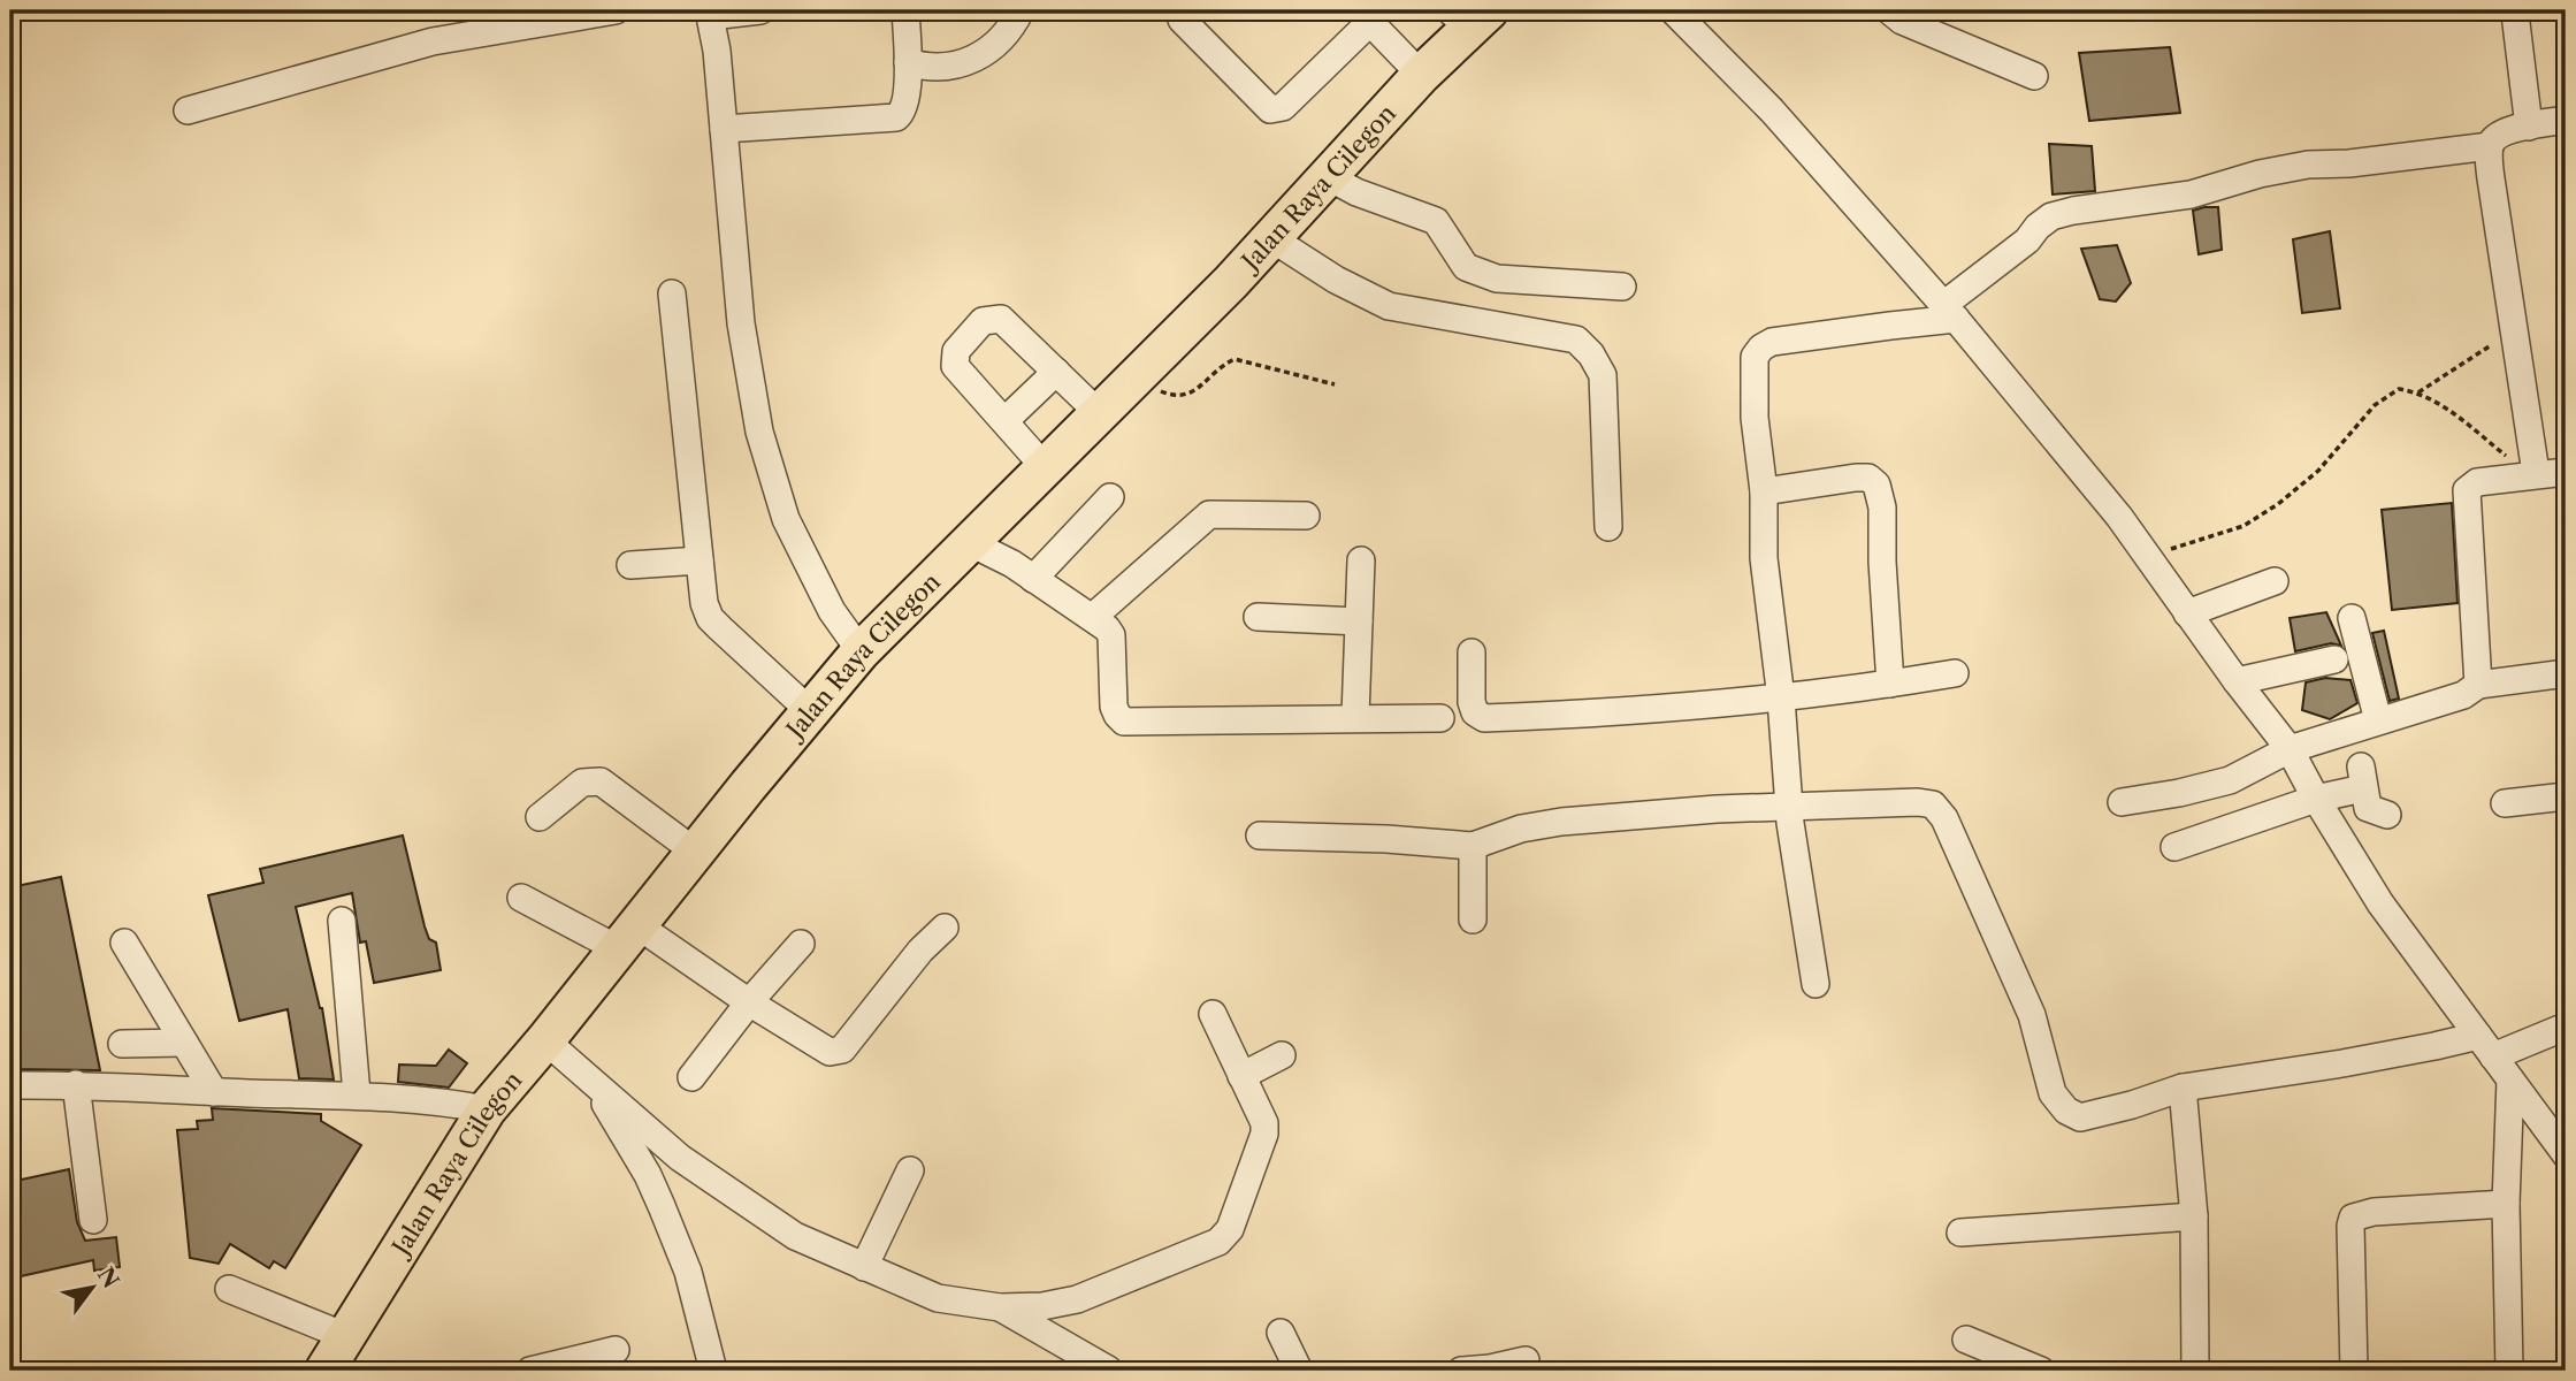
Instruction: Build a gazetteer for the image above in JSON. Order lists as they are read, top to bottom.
{
  "streets": {
    "highway": ["Jalan Raya Cilegon"]
  },
  "north": "top right"
}
